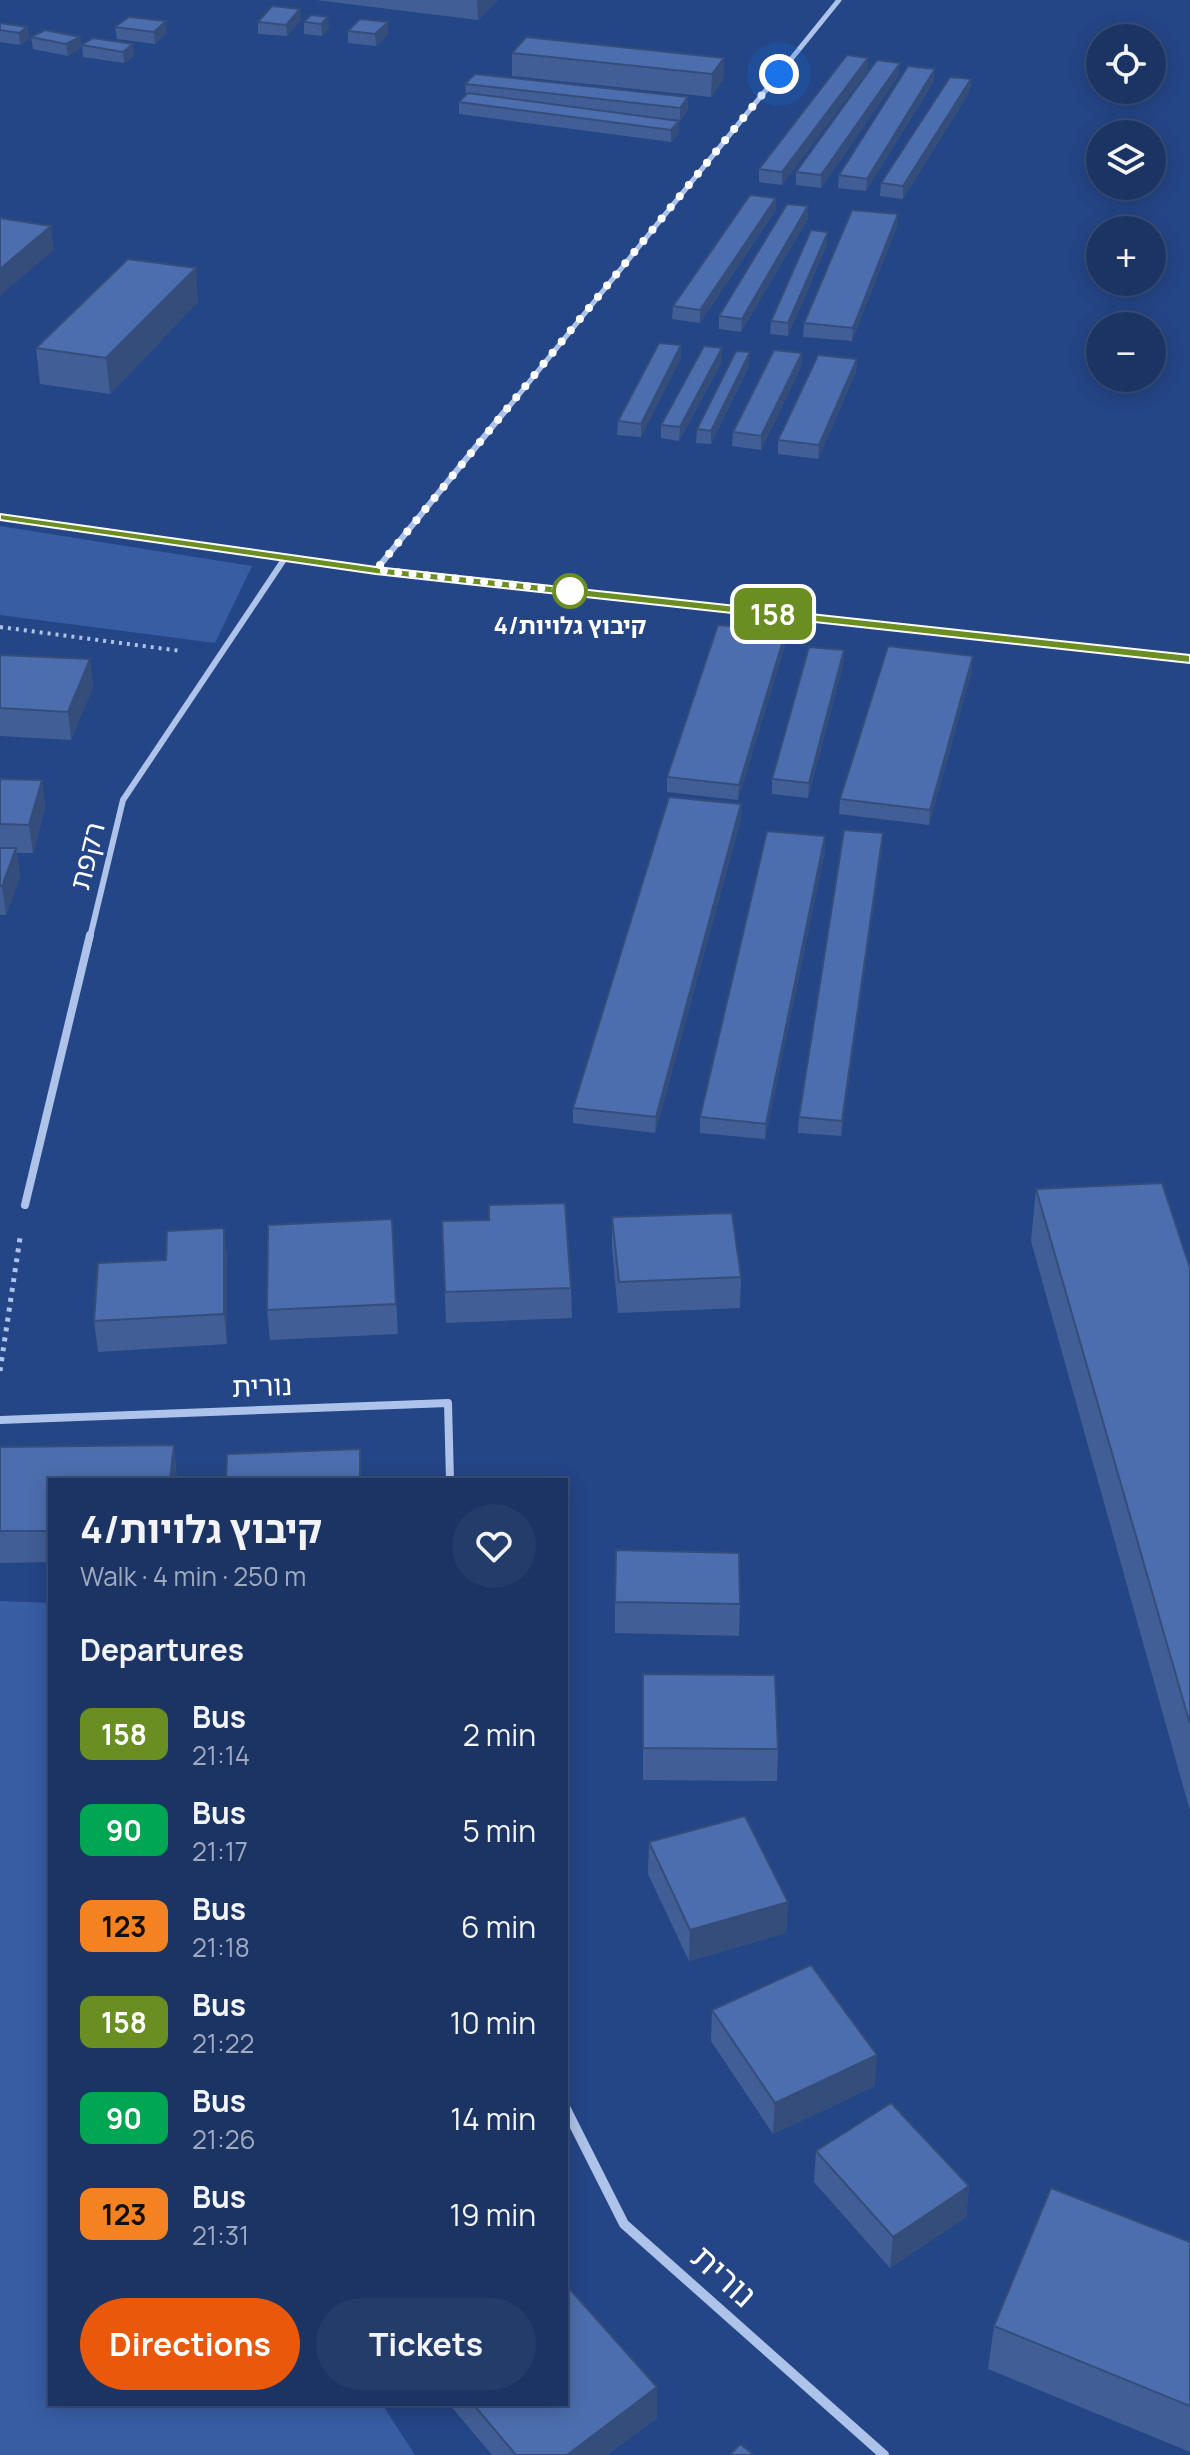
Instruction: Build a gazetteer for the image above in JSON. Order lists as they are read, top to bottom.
{
  "streets": {
    "street": ["רקפת", "נורית"]
  },
  "places": ["קיבוץ גלויות/4"],
  "lines": ["bus line 158"],
  "page": {
    "on_map": "158",
    "map_buttons": ["+", "−"],
    "heading": [
      ["קיבוץ גלויות/4", "Walk · 4 min · 250 m"],
      "Departures"
    ],
    "list": [
      {
        "mark": "158",
        "name": "Bus",
        "note": "21:14",
        "value": "2 min"
      },
      {
        "mark": "90",
        "name": "Bus",
        "note": "21:17",
        "value": "5 min"
      },
      {
        "mark": "123",
        "name": "Bus",
        "note": "21:18",
        "value": "6 min"
      },
      {
        "mark": "158",
        "name": "Bus",
        "note": "21:22",
        "value": "10 min"
      },
      {
        "mark": "90",
        "name": "Bus",
        "note": "21:26",
        "value": "14 min"
      },
      {
        "mark": "123",
        "name": "Bus",
        "note": "21:31",
        "value": "19 min"
      }
    ],
    "buttons": ["Directions", "Tickets"]
  }
}
